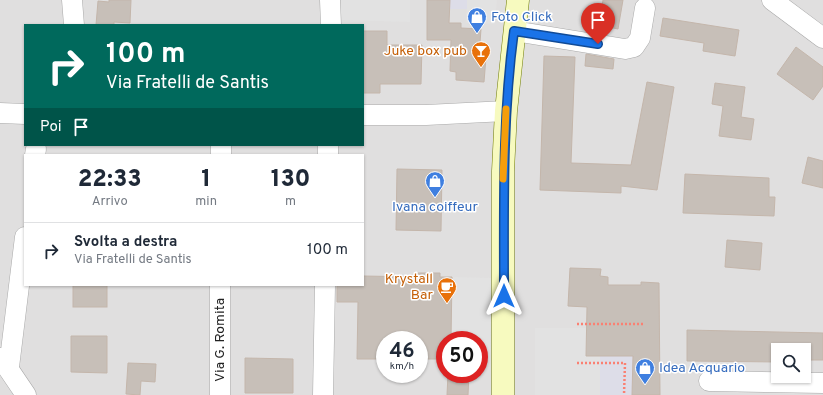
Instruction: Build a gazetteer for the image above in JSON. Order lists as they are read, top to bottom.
{
  "streets": {
    "street": ["Via G. Romita"]
  },
  "places": {
    "shop": ["Foto Click", "Ivana coiffeur", "Idea Acquario"],
    "bar": ["Juke box pub"],
    "cafe": ["Krystall Bar"]
  },
  "page": {
    "turn": ["100 m", "Via Fratelli de Santis"],
    "then": "Poi",
    "eta": [
      "22:33",
      "Arrivo",
      "1",
      "min",
      "130",
      "m"
    ],
    "list": [
      {
        "name": "Svolta a destra",
        "note": "Via Fratelli de Santis",
        "value": "100 m"
      }
    ],
    "speed": "46 km/h",
    "limit": "50"
  }
}
